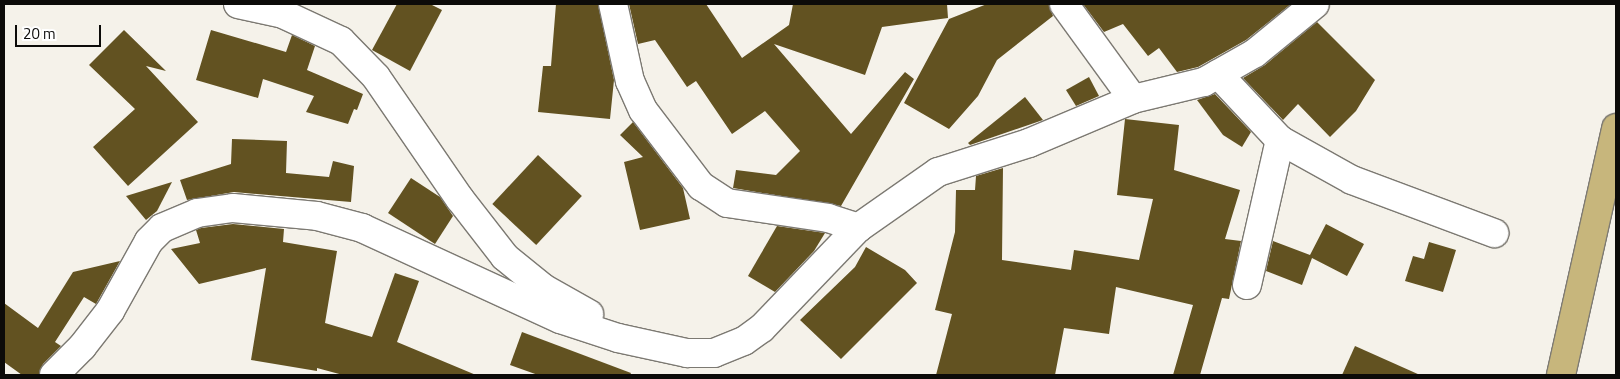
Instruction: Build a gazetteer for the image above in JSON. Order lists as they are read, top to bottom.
{
  "scale_bar": "20 m"
}
